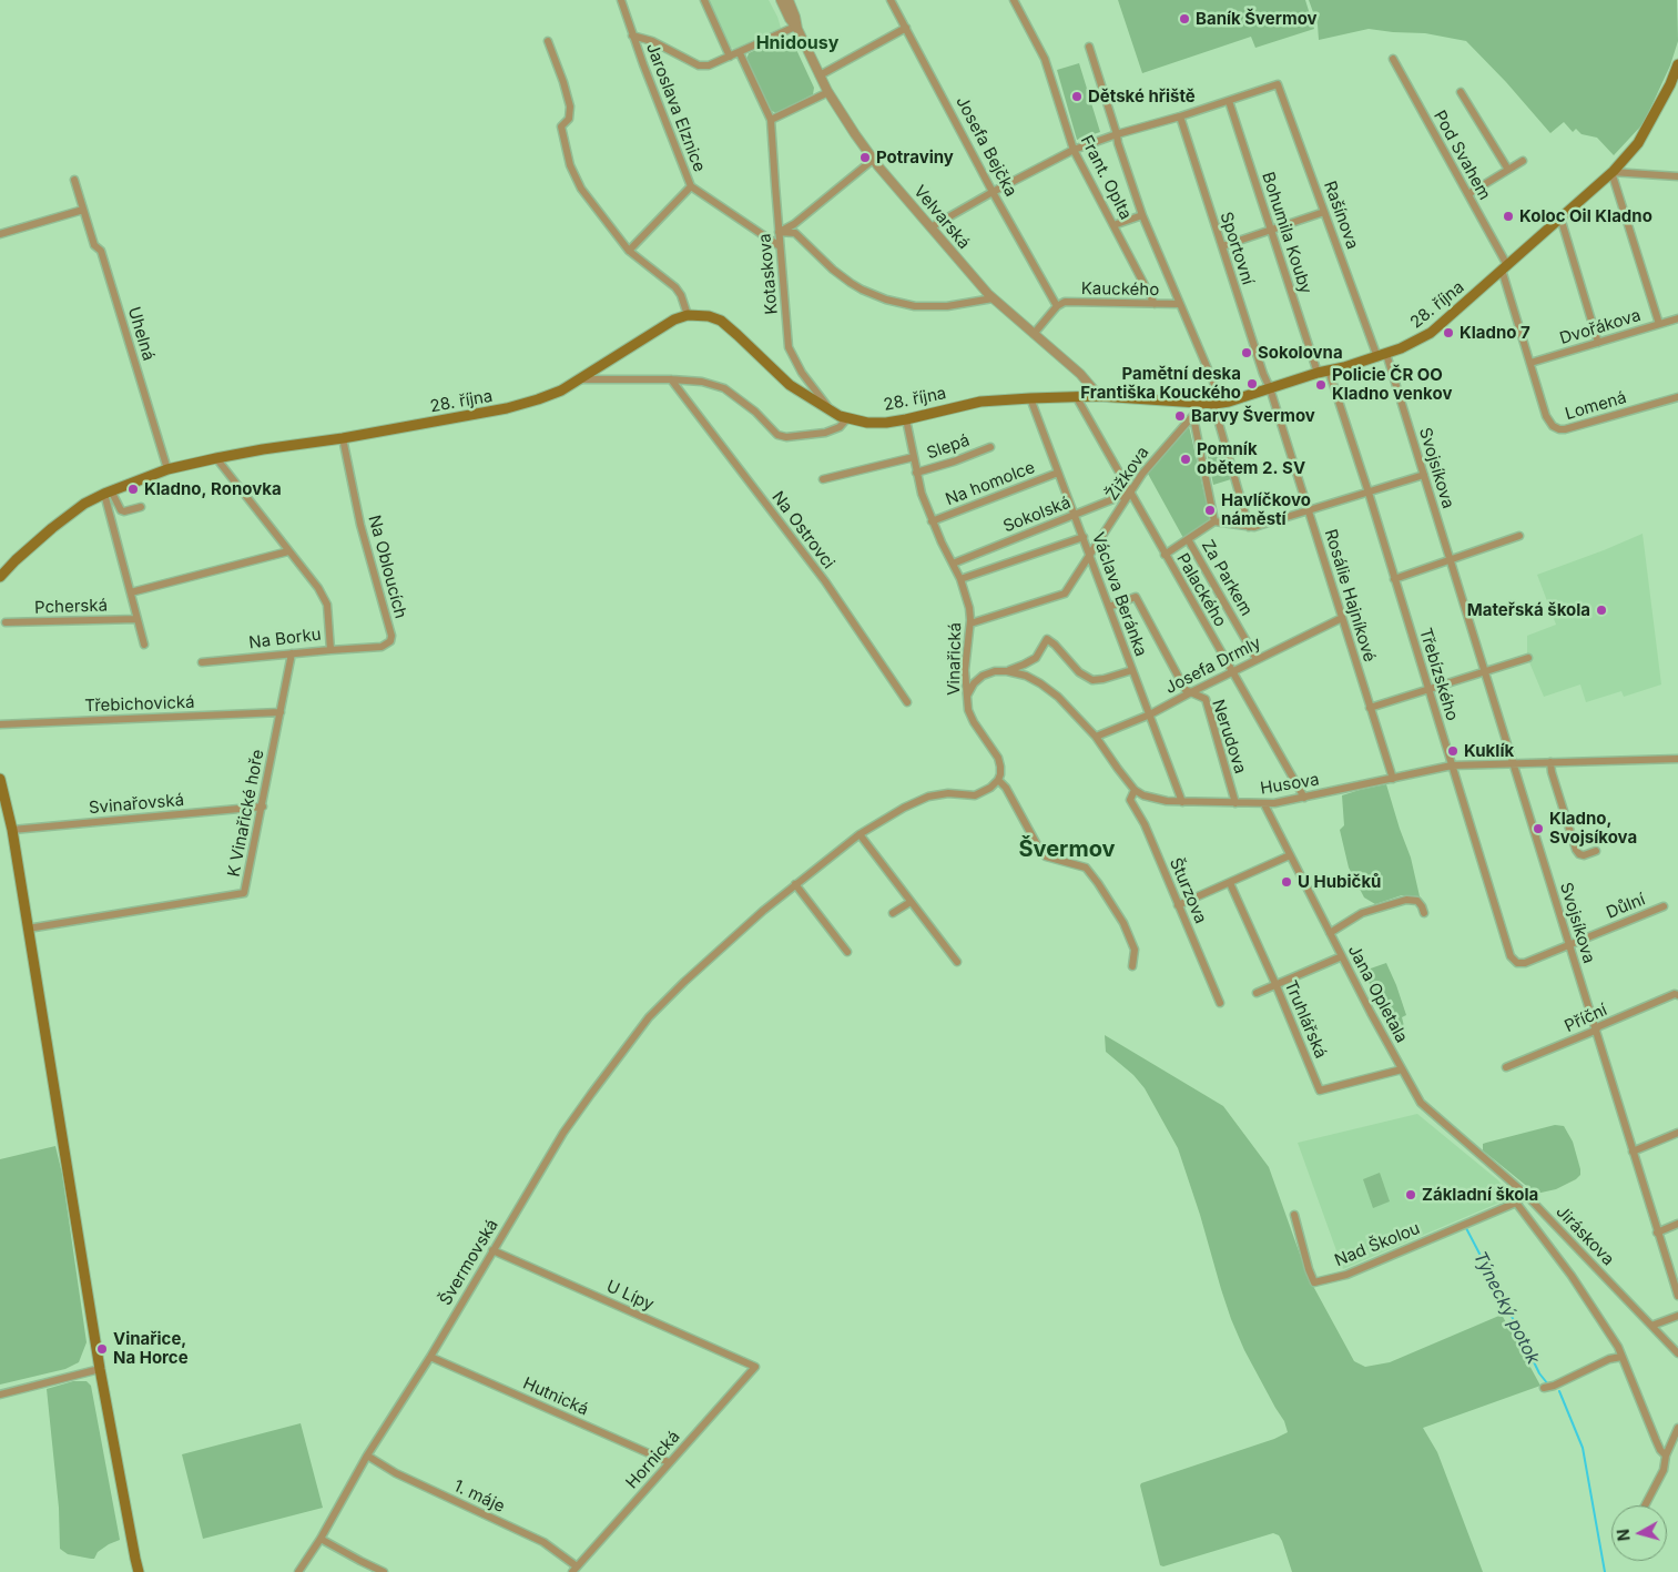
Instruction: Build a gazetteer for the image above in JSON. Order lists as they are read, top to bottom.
{
  "streets": {
    "main road": ["28. října"],
    "street": [
      "Jaroslava Elznice",
      "Josefa Bejčka",
      "Pod Svahem",
      "Frant. Oplta",
      "Rašínova",
      "Velvarská",
      "Bohumila Kouby",
      "Sportovní",
      "Kotaskova",
      "Kauckého",
      "Dvořákova",
      "Uhelná",
      "Lomená",
      "Slepá",
      "Svojsíkova",
      "Žižkova",
      "Na homolce",
      "Sokolská",
      "Na Ostrovci",
      "Na Obloucích",
      "Za Parkem",
      "Palackého",
      "Václava Beránka",
      "Rosálie Hajníkové",
      "Pcherská",
      "Na Borku",
      "Vinařická",
      "Josefa Drmly",
      "Třebízského",
      "Třebichovická",
      "Nerudova",
      "Husova",
      "Svinařovská",
      "K Vinařické hoře",
      "Šturzova",
      "Důlní",
      "Jana Opletala",
      "Příční",
      "Truhlářská",
      "Jiráskova",
      "Nad Školou",
      "Švermovská",
      "U Lípy",
      "Hutnická",
      "Hornická",
      "1. máje"
    ]
  },
  "crossings": [
    ["Jaroslava Elznice", "Kotaskova"],
    ["Josefa Bejčka", "Kauckého"],
    ["Pod Svahem", "28. října"],
    ["Pod Svahem", "Lomená"],
    ["Frant. Oplta", "Kauckého"],
    ["Rašínova", "Bohumila Kouby"],
    ["Rašínova", "28. října"],
    ["Rašínova", "Svojsíkova"],
    ["Velvarská", "Kauckého"],
    ["Velvarská", "28. října"],
    ["Bohumila Kouby", "28. října"],
    ["Sportovní", "28. října"],
    ["Sportovní", "Rosálie Hajníkové"],
    ["Kotaskova", "28. října"],
    ["Kauckého", "28. října"],
    ["Kauckého", "Žižkova"],
    ["28. října", "Uhelná"],
    ["28. října", "Lomená"],
    ["28. října", "Svojsíkova"],
    ["28. října", "Žižkova"],
    ["28. října", "Na Obloucích"],
    ["28. října", "Palackého"],
    ["28. října", "Václava Beránka"],
    ["28. října", "Rosálie Hajníkové"],
    ["28. října", "Na Borku"],
    ["28. října", "Vinařická"],
    ["28. října", "Třebízského"],
    ["Dvořákova", "Lomená"],
    ["Slepá", "Vinařická"],
    ["Svojsíkova", "Třebízského"],
    ["Svojsíkova", "Husova"],
    ["Svojsíkova", "Důlní"],
    ["Svojsíkova", "Příční"],
    ["Žižkova", "Sokolská"],
    ["Žižkova", "Palackého"],
    ["Žižkova", "Václava Beránka"],
    ["Žižkova", "Vinařická"],
    ["Na homolce", "Václava Beránka"],
    ["Na homolce", "Vinařická"],
    ["Sokolská", "Palackého"],
    ["Sokolská", "Václava Beránka"],
    ["Sokolská", "Vinařická"],
    ["Na Obloucích", "Na Borku"],
    ["Za Parkem", "Josefa Drmly"],
    ["Palackého", "Josefa Drmly"],
    ["Palackého", "Husova"],
    ["Václava Beránka", "Josefa Drmly"],
    ["Václava Beránka", "Nerudova"],
    ["Václava Beránka", "Husova"],
    ["Rosálie Hajníkové", "Josefa Drmly"],
    ["Rosálie Hajníkové", "Husova"],
    ["Na Borku", "K Vinařické hoře"],
    ["Josefa Drmly", "Nerudova"],
    ["Třebízského", "Husova"],
    ["Třebízského", "Důlní"],
    ["Třebichovická", "K Vinařické hoře"],
    ["Nerudova", "Husova"],
    ["Husova", "Šturzova"],
    ["Husova", "Jana Opletala"],
    ["Svinařovská", "K Vinařické hoře"],
    ["Jana Opletala", "Truhlářská"],
    ["Jana Opletala", "Jiráskova"],
    ["Truhlářská", "Jiráskova"],
    ["Švermovská", "U Lípy"],
    ["Švermovská", "Hutnická"],
    ["Švermovská", "1. máje"],
    ["U Lípy", "Hornická"],
    ["Hutnická", "Hornická"],
    ["Hornická", "1. máje"]
  ],
  "districts": ["Hnidousy", "Švermov"],
  "water": ["Týnecký potok"],
  "places": [
    "Baník Švermov",
    "Dětské hřiště",
    "Potraviny",
    "Koloc Oil Kladno",
    "Kladno 7",
    "Sokolovna",
    "Pamětní deska Františka Kouckého",
    "Policie ČR OO Kladno venkov",
    "Barvy Švermov",
    "Pomník obětem 2. SV",
    "Kladno, Ronovka",
    "Havlíčkovo náměstí",
    "Mateřská škola",
    "Kuklík",
    "Kladno, Svojsíkova",
    "U Hubičků",
    "Základní škola",
    "Vinařice, Na Horce"
  ],
  "north": "left"
}
